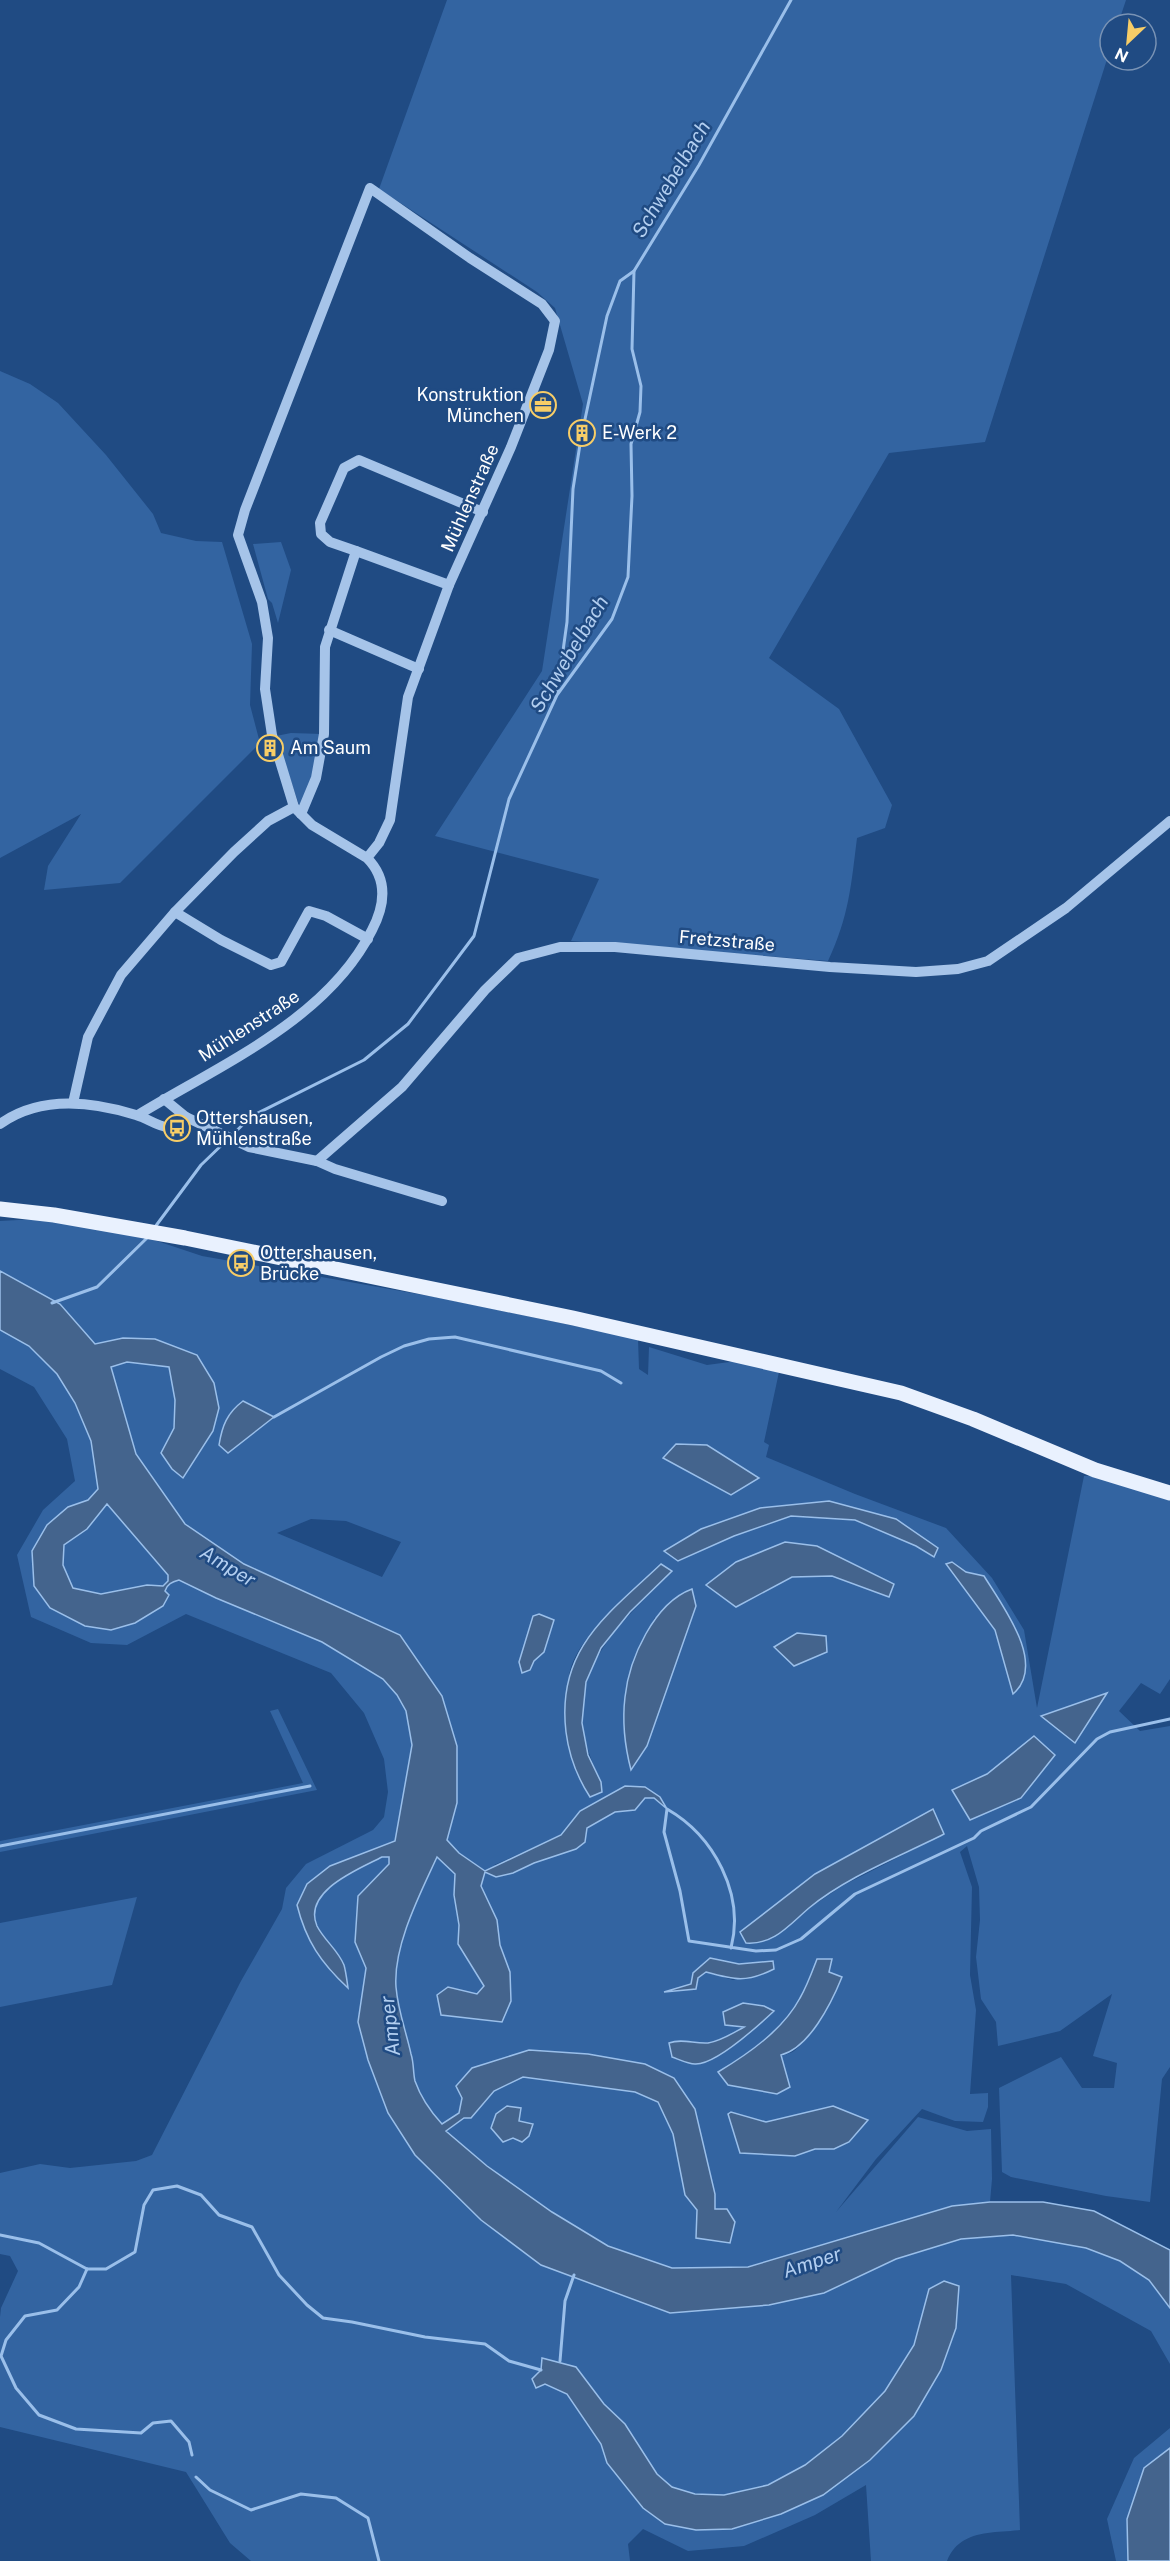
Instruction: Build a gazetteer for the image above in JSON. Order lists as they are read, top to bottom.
{
  "streets": {
    "street": ["Mühlenstraße", "Fretzstraße"]
  },
  "water": ["Schwebelbach", "Amper"],
  "places": {
    "office": ["Konstruktion München"],
    "building": ["E-Werk 2", "Am Saum"],
    "bus stop": ["Ottershausen, Mühlenstraße", "Ottershausen, Brücke"]
  },
  "north": "bottom left"
}
